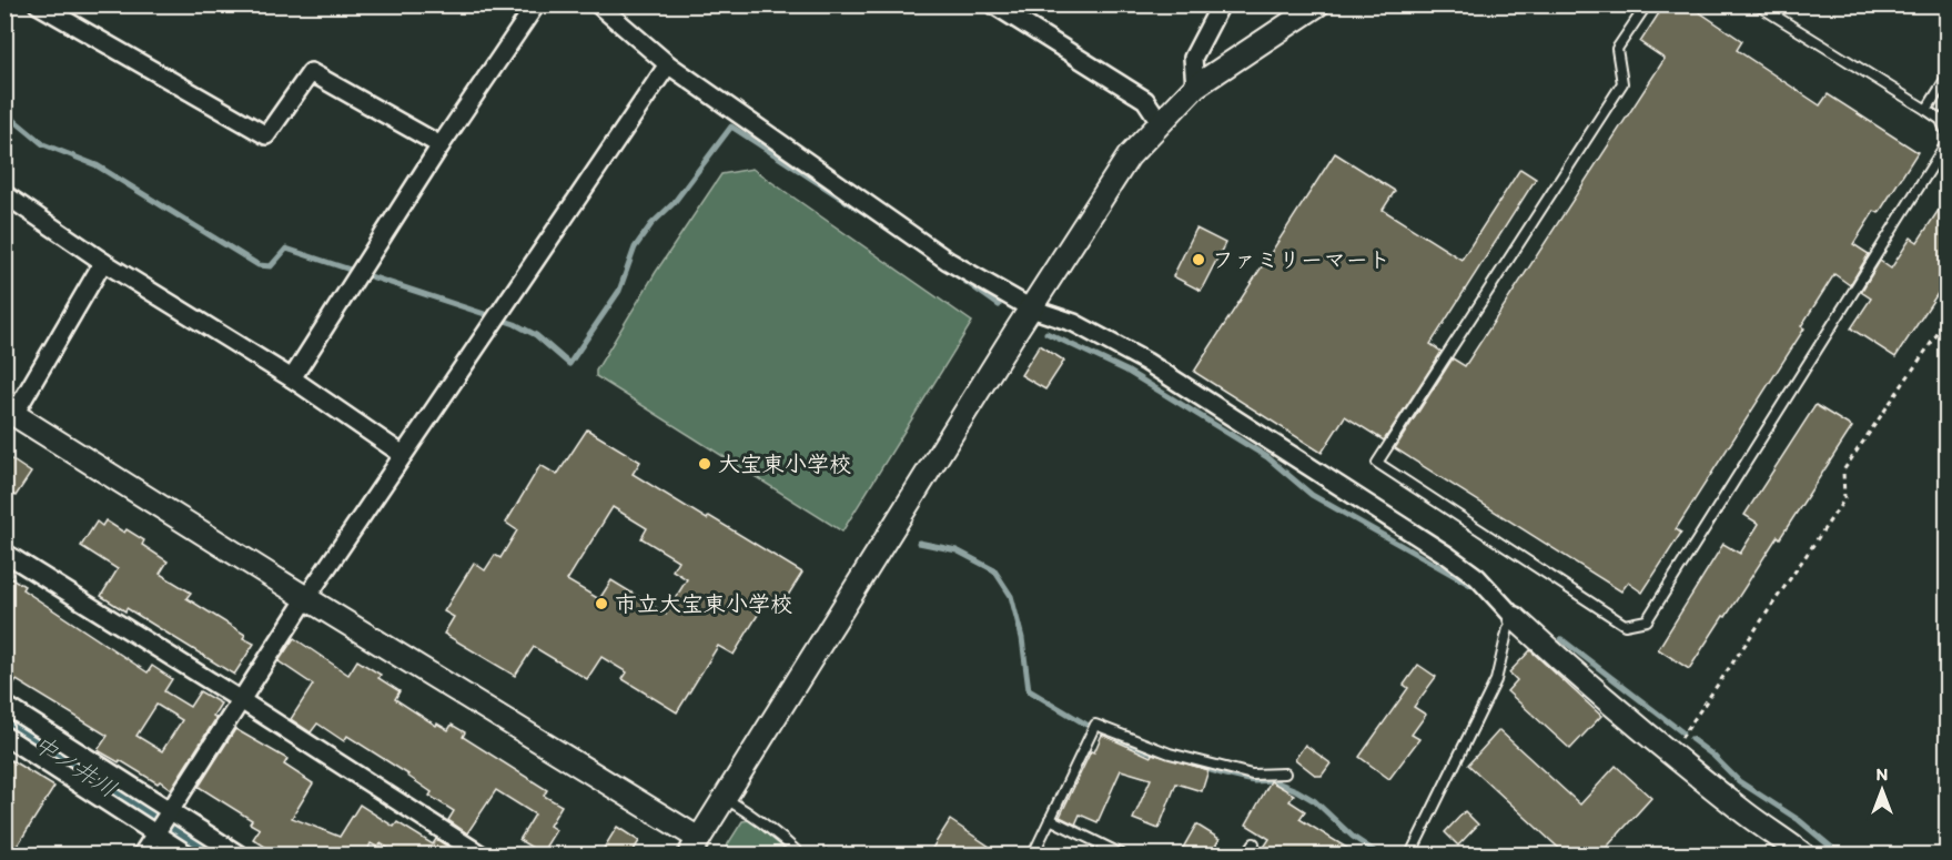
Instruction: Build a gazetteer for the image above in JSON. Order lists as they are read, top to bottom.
{
  "water": ["中ノ井川"],
  "places": ["ファミリーマート", "大宝東小学校", "市立大宝東小学校"],
  "north": "top"
}
